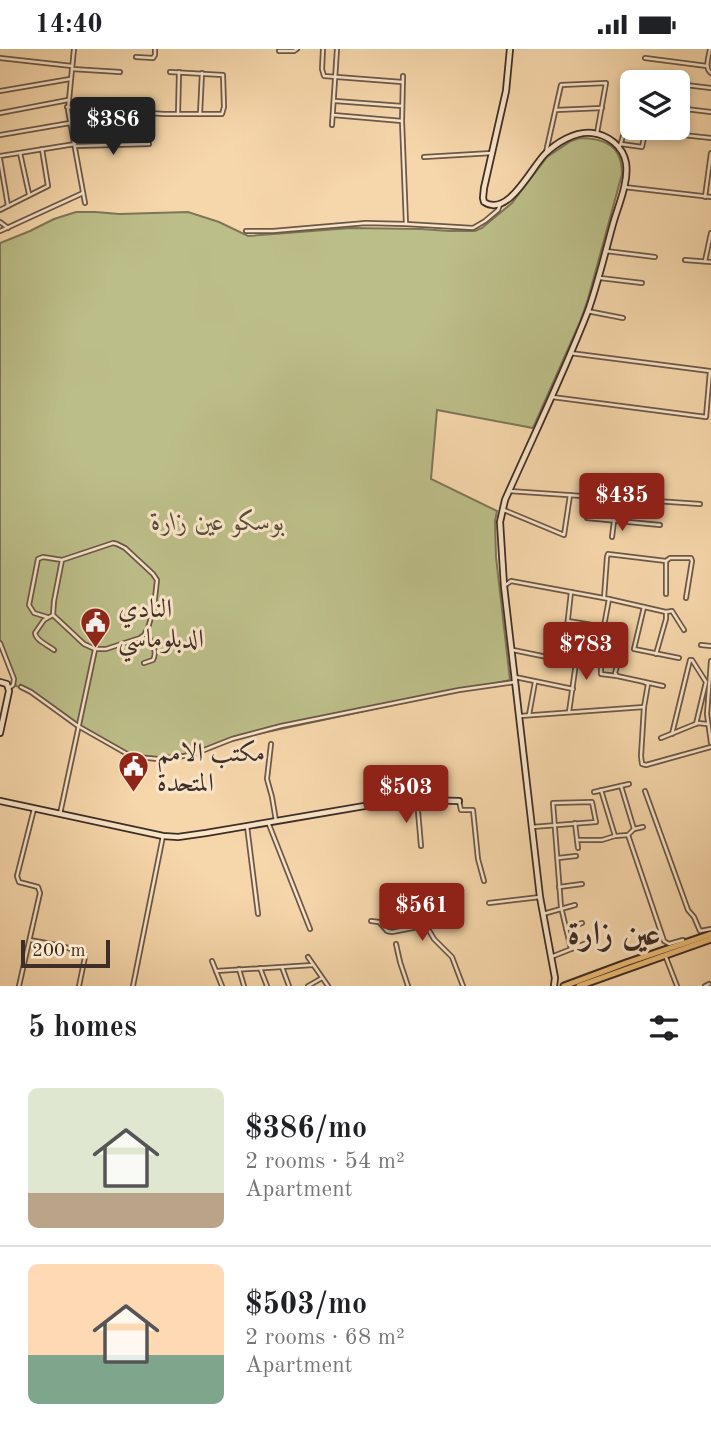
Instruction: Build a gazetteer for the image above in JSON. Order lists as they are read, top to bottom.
{
  "districts": ["عين زارة"],
  "parks": ["بوسكو عين زارة"],
  "places": {
    "public building": ["النادي الدبلوماسي", "مكتب الامم المتحدة"]
  },
  "scale_bar": "200 m",
  "page": {
    "status": "14:40",
    "price": [
      "$386",
      "$435",
      "$783",
      "$503",
      "$561"
    ],
    "scale": "200 m",
    "heading": "5 homes",
    "list": [
      {
        "name": "$386/mo",
        "note": "2 rooms · 54 m² · Apartment"
      },
      {
        "name": "$503/mo",
        "note": "2 rooms · 68 m² · Apartment"
      }
    ]
  }
}
